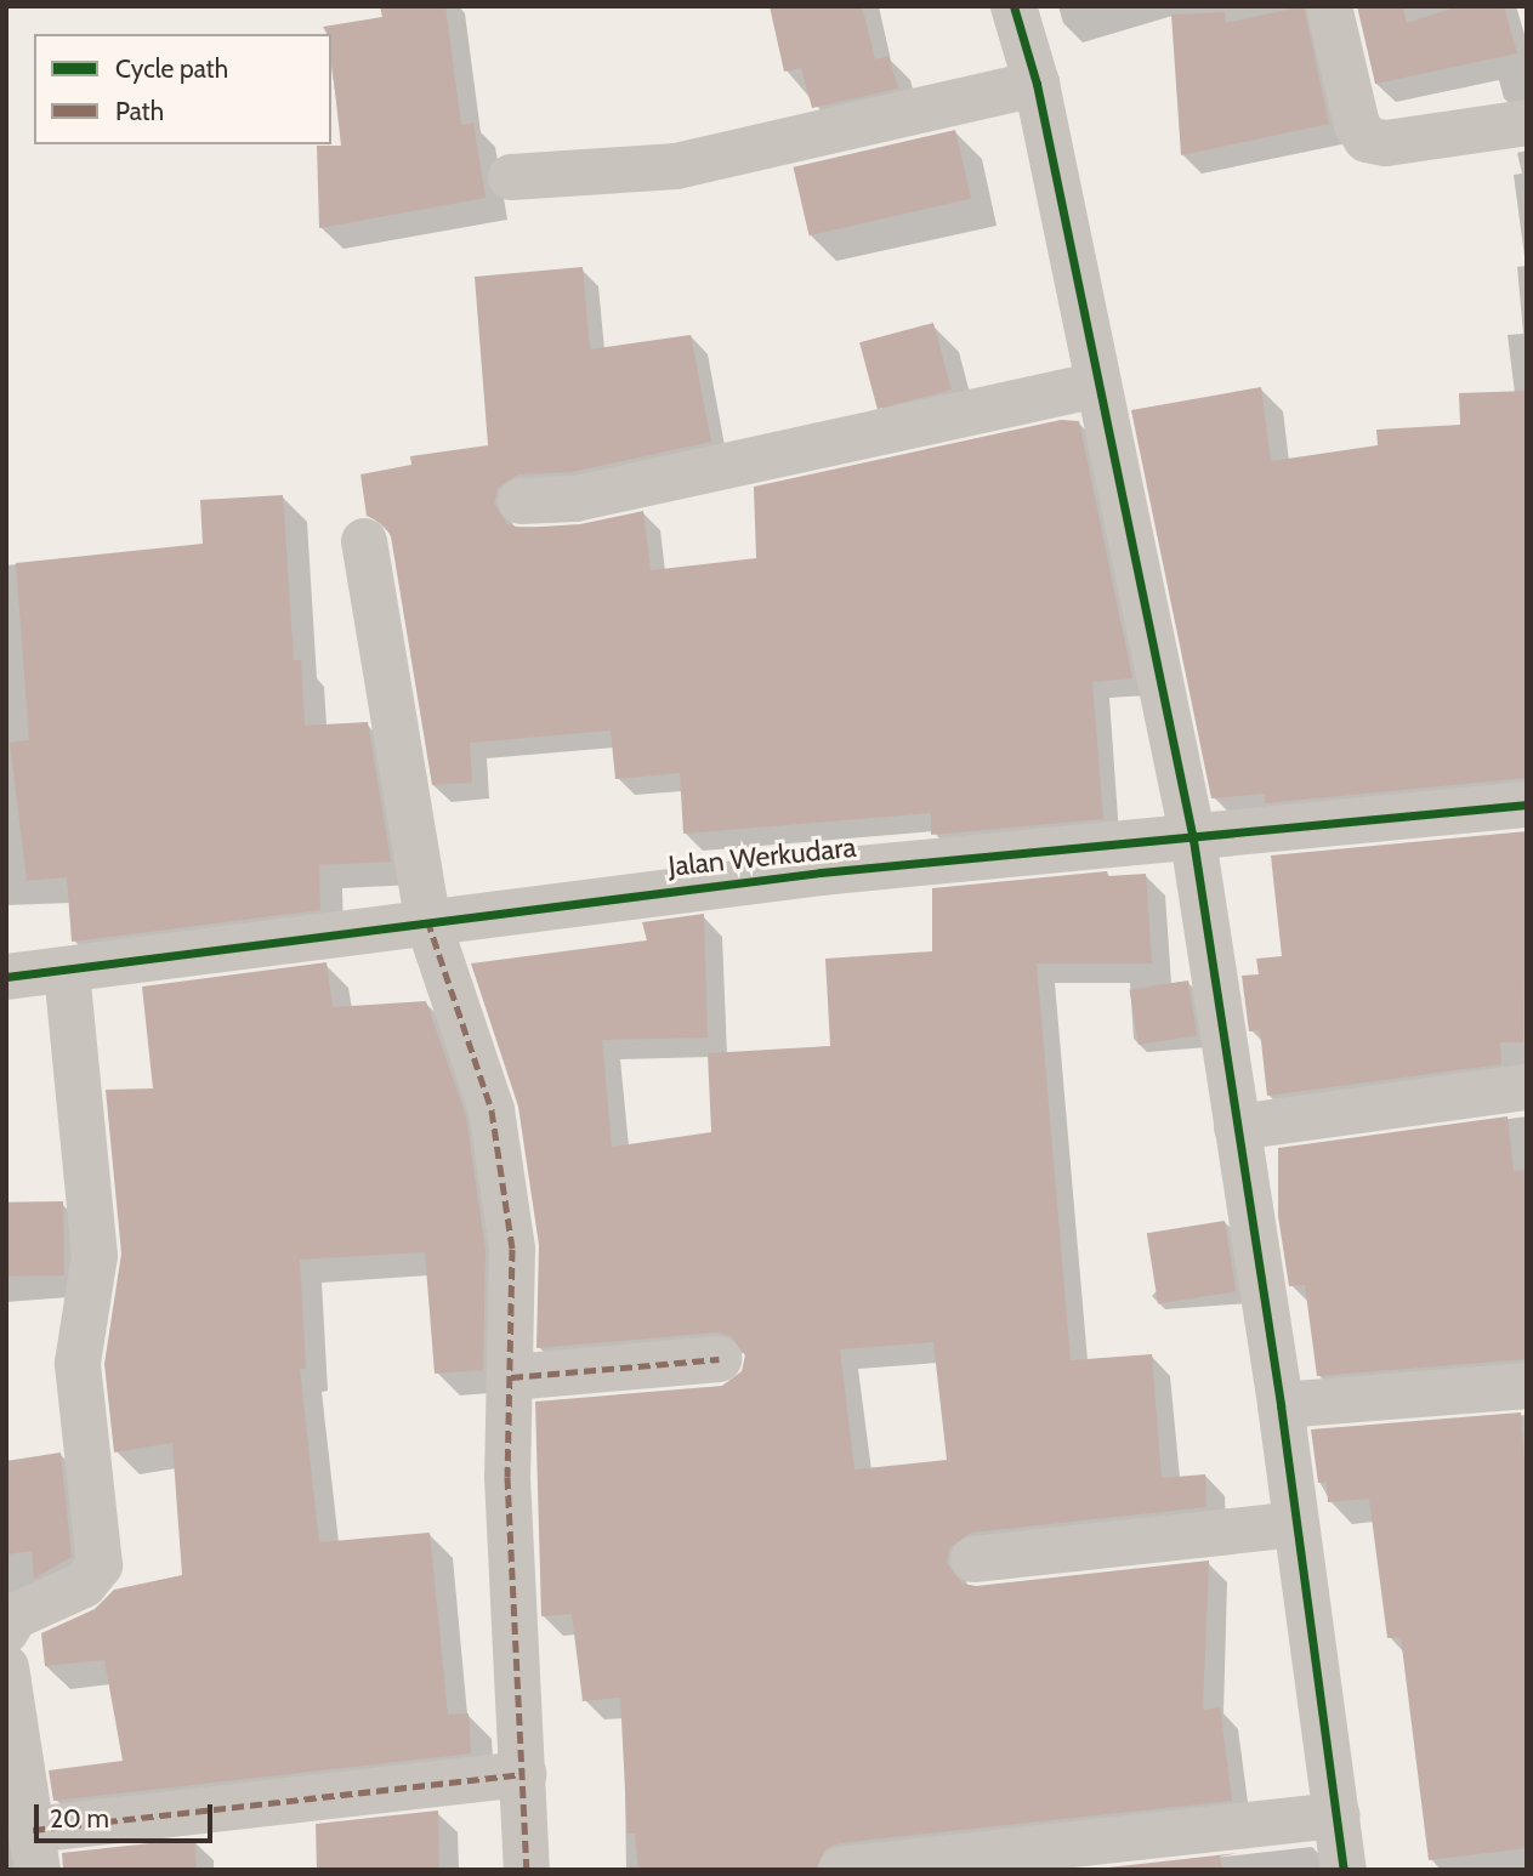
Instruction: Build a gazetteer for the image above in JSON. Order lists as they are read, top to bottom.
{
  "streets": {
    "street": ["Jalan Werkudara"]
  },
  "legend": ["Cycle path", "Path"],
  "scale_bar": "20 m"
}
